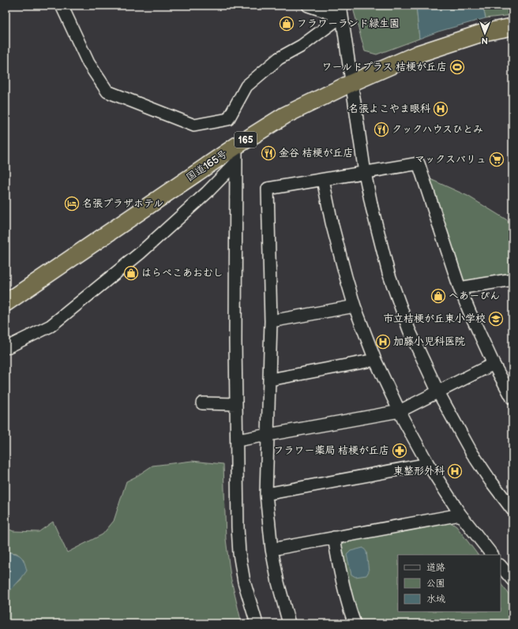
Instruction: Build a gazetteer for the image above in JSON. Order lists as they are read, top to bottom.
{
  "streets": {
    "highway": ["165", "国道165号"]
  },
  "places": {
    "shop": ["フラワーランド緑生園", "はらぺこあおむし", "へあーぴん"],
    "sports": ["ワールドプラス 桔梗が丘店"],
    "hospital": ["名張よこやま眼科", "加藤小児科医院", "東整形外科"],
    "restaurant": ["クックハウスひとみ", "金谷 桔梗が丘店"],
    "supermarket": ["マックスバリュ"],
    "hotel": ["名張プラザホテル"],
    "school or university": ["市立桔梗が丘東小学校"],
    "pharmacy": ["フラワー薬局 桔梗が丘店"]
  },
  "legend": ["道路", "公園", "水域"],
  "north": "bottom"
}
